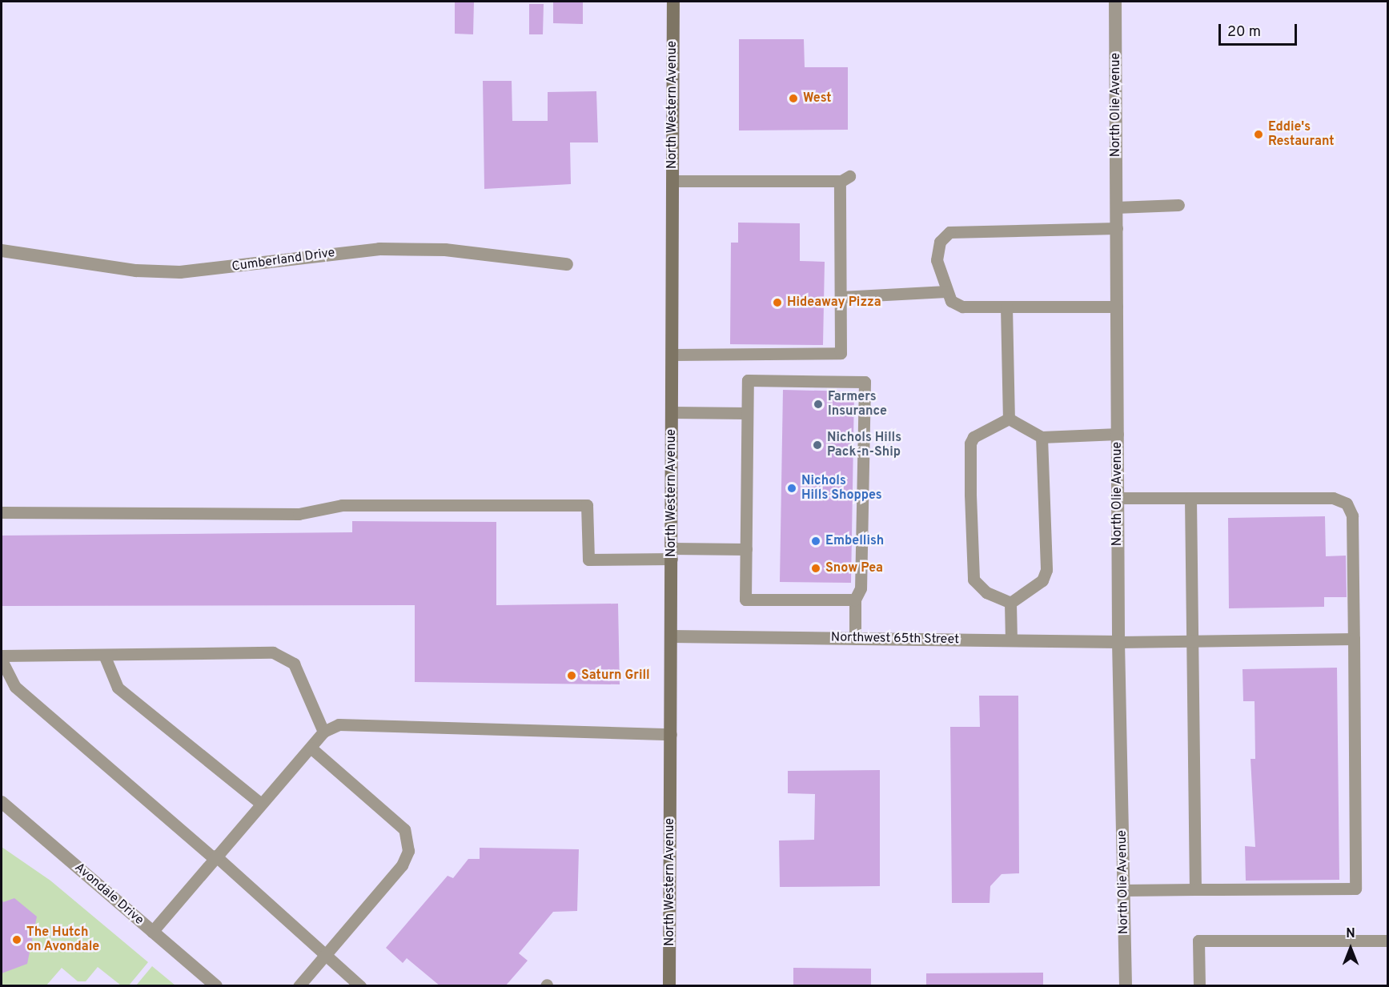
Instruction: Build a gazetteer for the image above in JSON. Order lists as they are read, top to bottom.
{
  "streets": {
    "main road": ["North Western Avenue"],
    "street": [
      "North Olie Avenue",
      "Cumberland Drive",
      "Northwest 65th Street",
      "Avondale Drive"
    ]
  },
  "crossings": [
    ["North Western Avenue", "Northwest 65th Street"],
    ["North Olie Avenue", "Northwest 65th Street"]
  ],
  "places": [
    "West",
    "Eddie's Restaurant",
    "Hideaway Pizza",
    "Farmers Insurance",
    "Nichols Hills Pack-n-Ship",
    "Nichols Hills Shoppes",
    "Embellish",
    "Snow Pea",
    "Saturn Grill",
    "The Hutch on Avondale"
  ],
  "scale_bar": "20 m",
  "north": "top"
}
